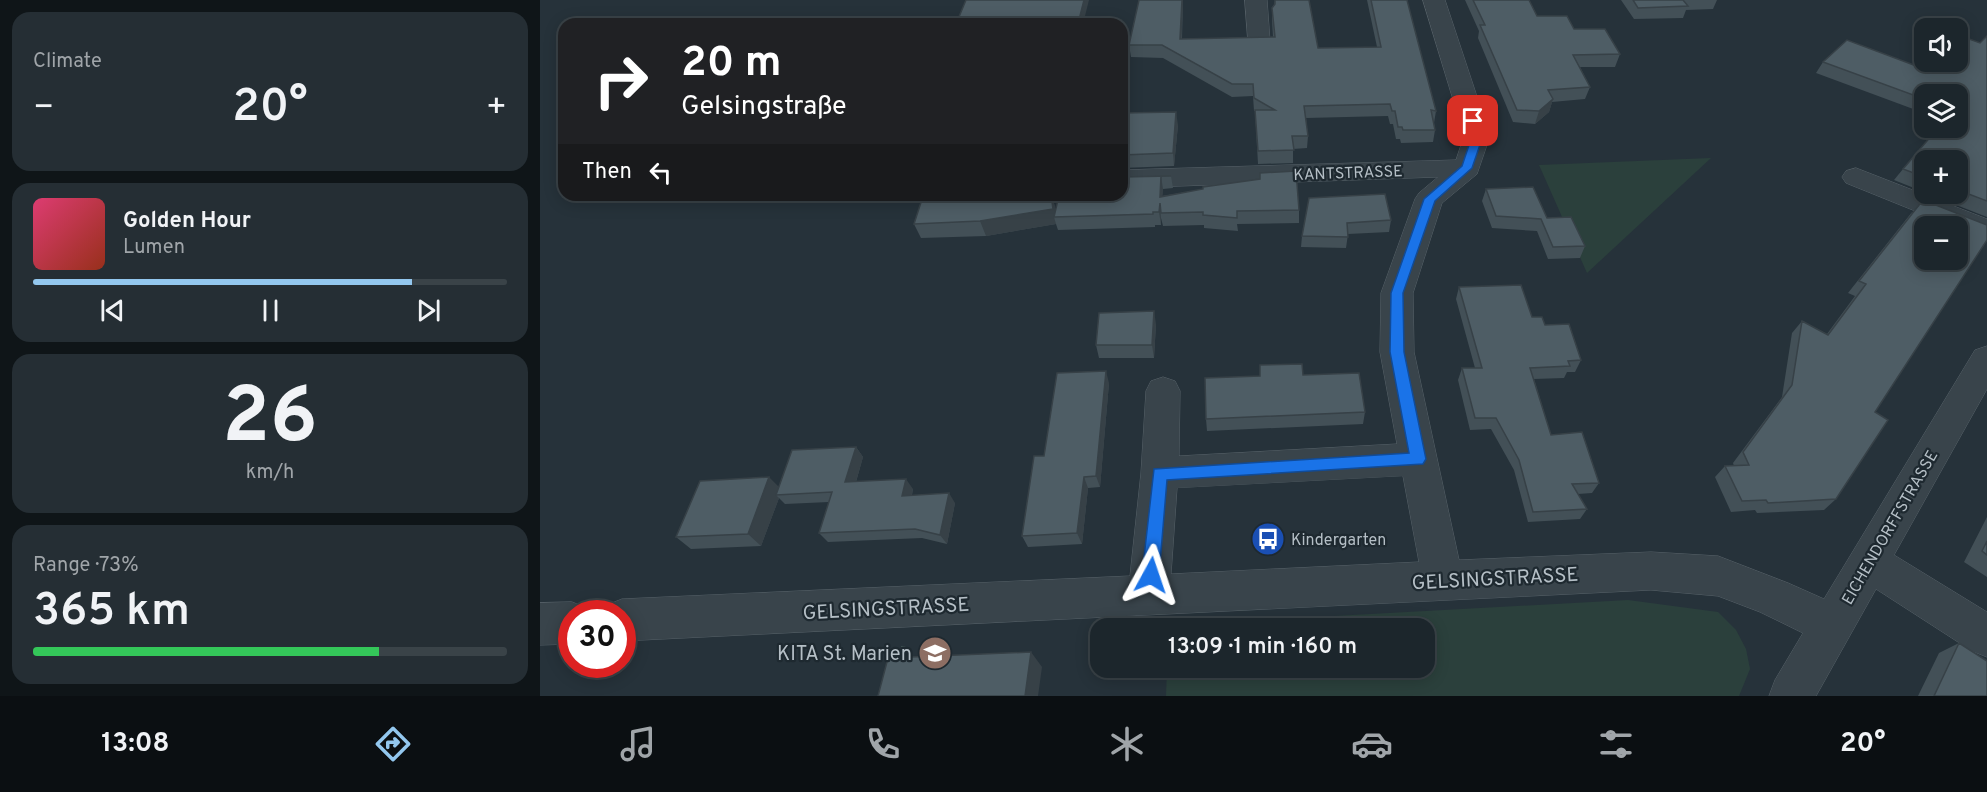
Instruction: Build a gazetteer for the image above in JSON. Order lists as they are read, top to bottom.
{
  "streets": {
    "street": ["KANTSTRASSE", "EICHENDORFFSTRASSE", "GELSINGSTRASSE"]
  },
  "crossings": [
    ["EICHENDORFFSTRASSE", "GELSINGSTRASSE"]
  ],
  "places": {
    "bus stop": ["Kindergarten"],
    "school or university": ["KITA St. Marien"]
  },
  "page": {
    "tile": [
      "Climate",
      ["26", "km/h"],
      ["Range · 73%", "365 km"]
    ],
    "map_buttons": ["+", "−"],
    "turn": ["20 m", "Gelsingstraße"],
    "heat": ["−", "20°", "+"],
    "then": "Then",
    "song": ["Golden Hour", "Lumen"],
    "limit": "30",
    "trip": "13:09 · 1 min · 160 m",
    "tabs": ["13:08", "20°"]
  }
}
